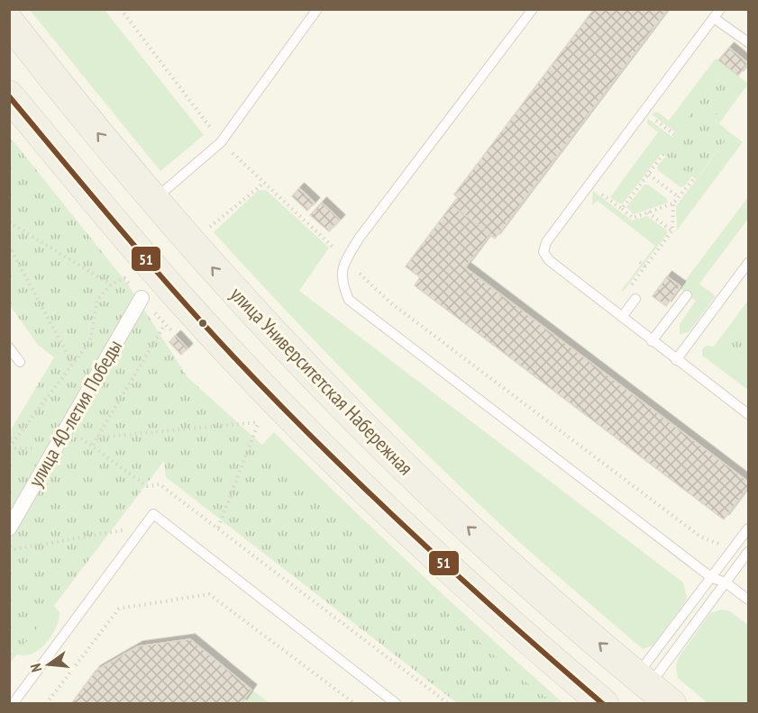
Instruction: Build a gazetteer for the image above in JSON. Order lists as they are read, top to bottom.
{
  "streets": {
    "main road": ["улица Университетская Набережная"],
    "street": ["улица 40-летия Победы"]
  },
  "lines": ["transit line 51"],
  "north": "left"
}
